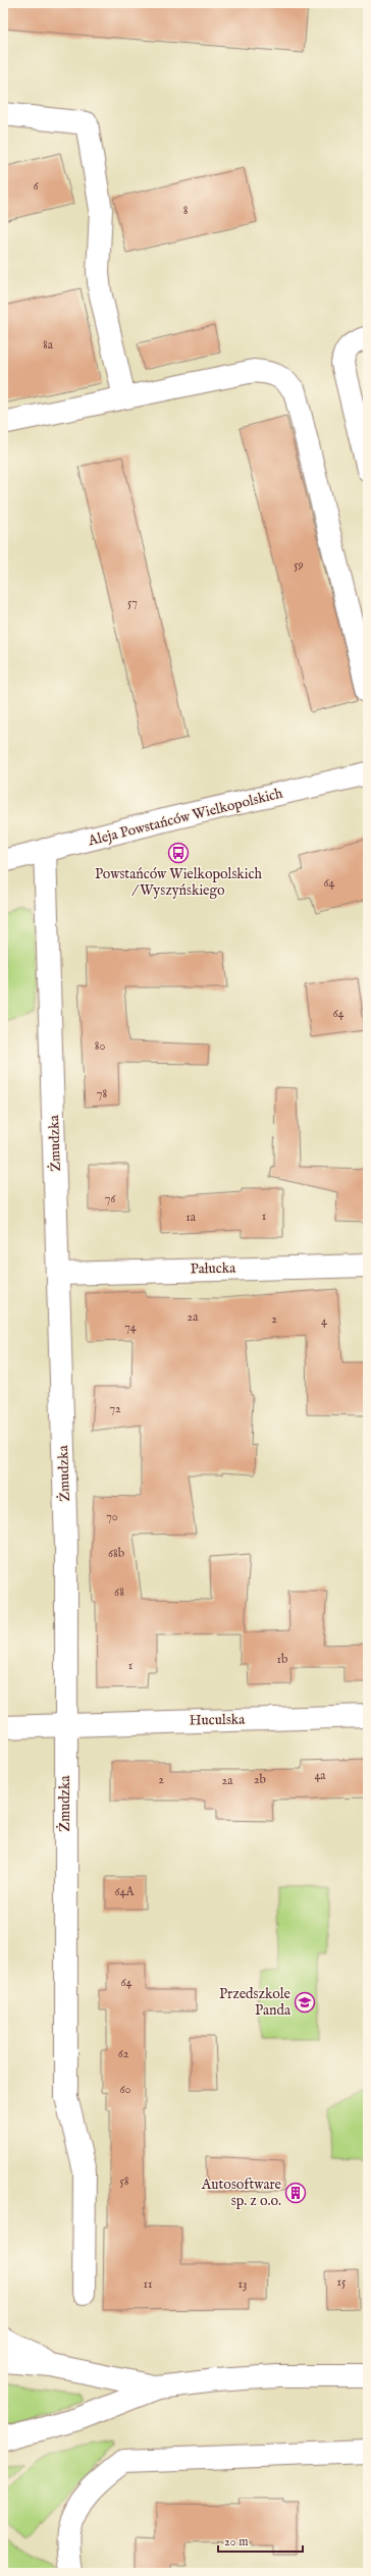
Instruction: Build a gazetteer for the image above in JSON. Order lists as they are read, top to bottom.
{
  "streets": {
    "street": [
      "Aleja Powstańców Wielkopolskich",
      "Żmudzka",
      "Pałucka",
      "Huculska"
    ]
  },
  "crossings": [
    ["Aleja Powstańców Wielkopolskich", "Żmudzka"],
    ["Żmudzka", "Pałucka"],
    ["Żmudzka", "Huculska"]
  ],
  "places": {
    "bus stop": ["Powstańców Wielkopolskich / Wyszyńskiego"],
    "school or university": ["Przedszkole Panda"],
    "building": ["Autosoftware sp. z o.o."]
  },
  "house_numbers": [
    "6",
    "8",
    "8a",
    "59",
    "57",
    "64",
    "64",
    "80",
    "78",
    "76",
    "1",
    "1a",
    "2a",
    "2",
    "4",
    "74",
    "72",
    "70",
    "68b",
    "68",
    "1b",
    "1",
    "4a",
    "2",
    "2b",
    "2a",
    "64A",
    "64",
    "62",
    "60",
    "58",
    "15",
    "11",
    "13"
  ],
  "scale_bar": "20 m"
}
